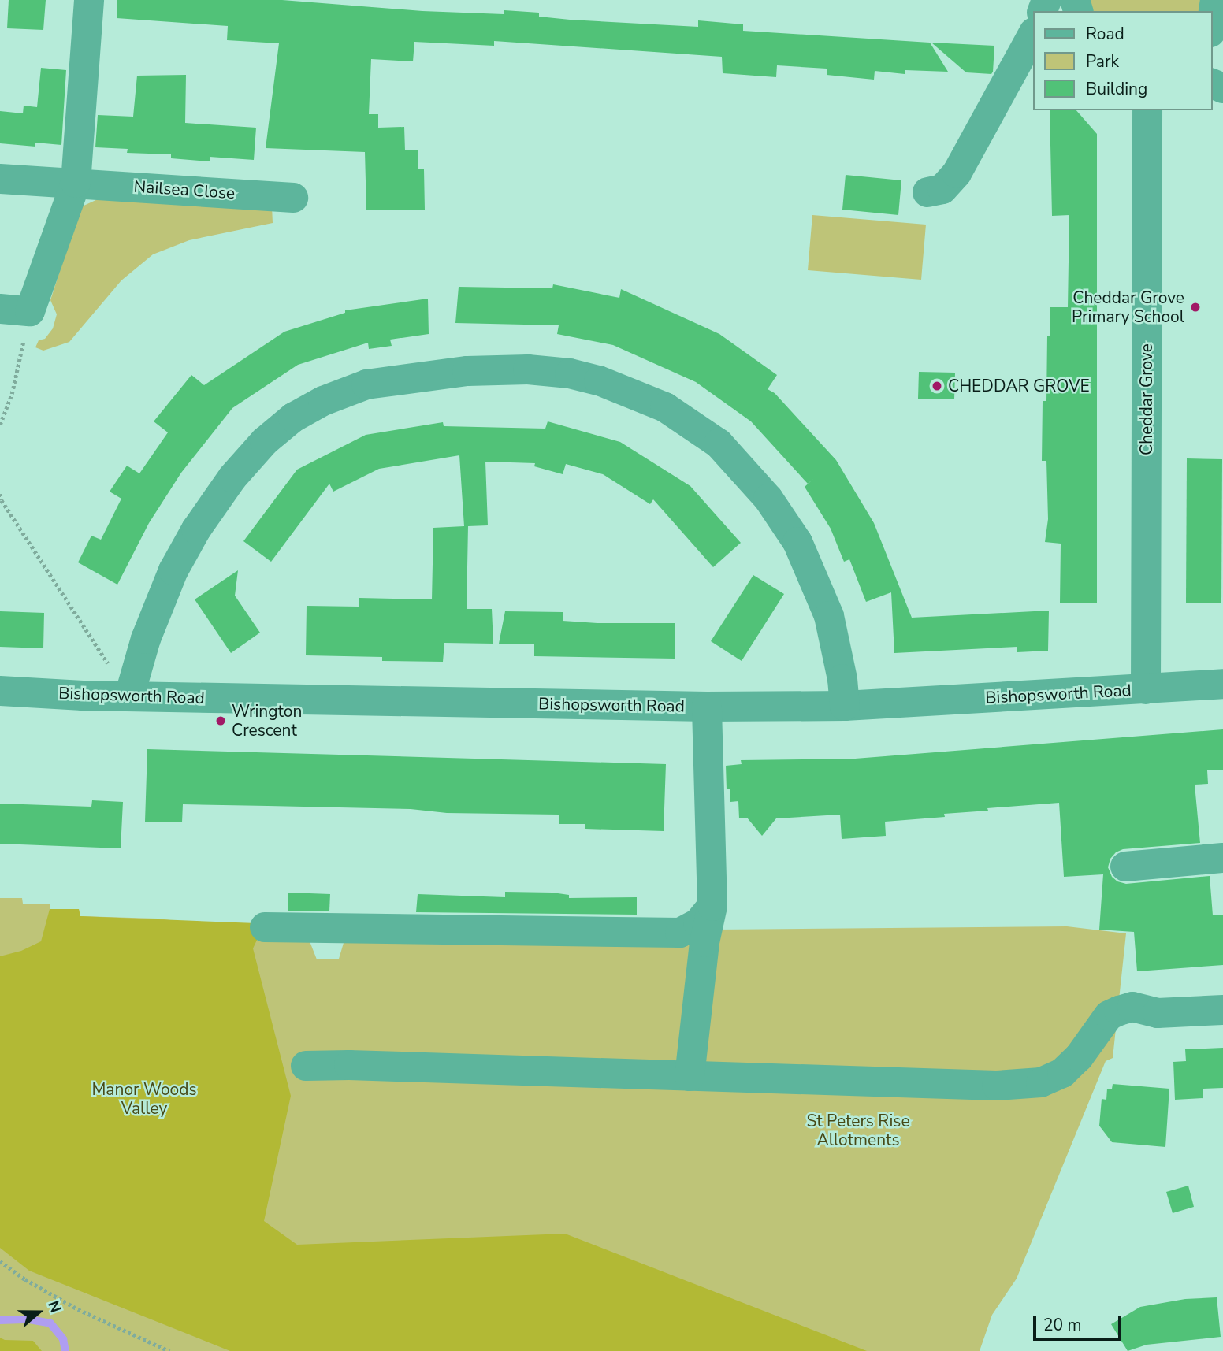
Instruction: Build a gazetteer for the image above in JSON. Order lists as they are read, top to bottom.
{
  "streets": {
    "street": ["Nailsea Close", "Cheddar Grove", "Bishopsworth Road"]
  },
  "crossings": [
    ["Cheddar Grove", "Bishopsworth Road"]
  ],
  "parks": ["Manor Woods Valley", "St Peters Rise Allotments"],
  "places": ["Cheddar Grove Primary School", "CHEDDAR GROVE", "Wrington Crescent"],
  "legend": ["Road", "Park", "Building"],
  "scale_bar": "20 m",
  "north": "right"
}
